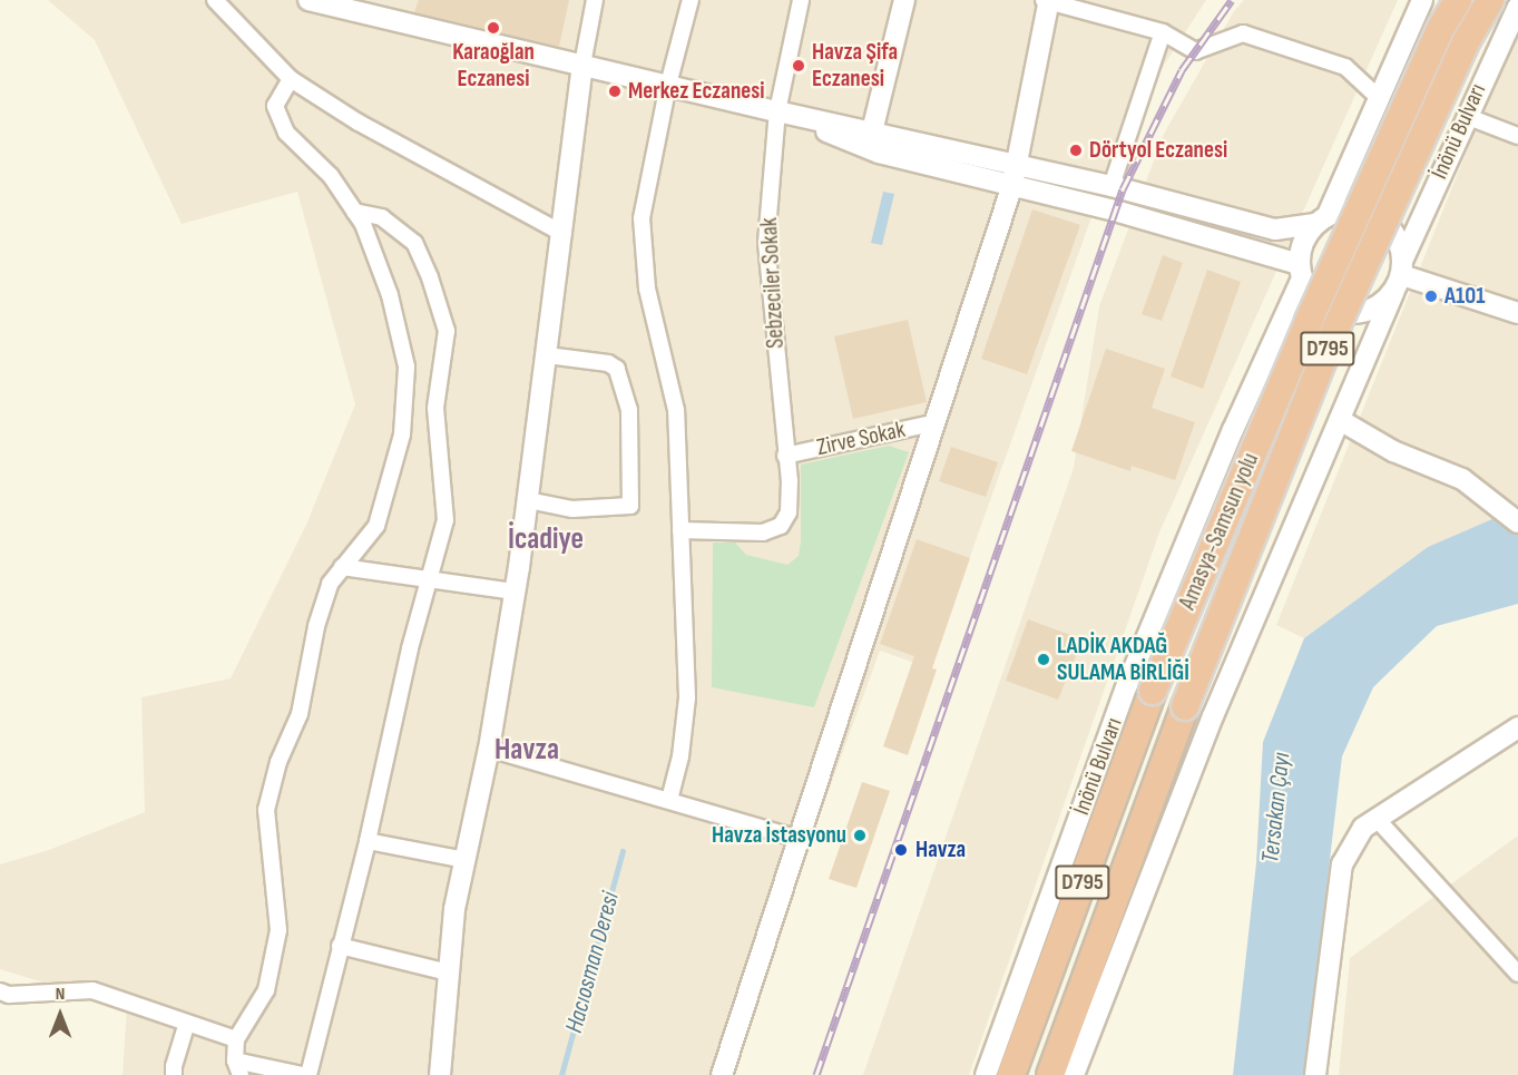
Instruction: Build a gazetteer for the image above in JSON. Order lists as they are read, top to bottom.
{
  "streets": {
    "highway": ["D795", "Amasya-Samsun yolu"],
    "street": ["İnönü Bulvarı", "Sebzeciler Sokak", "Zirve Sokak"]
  },
  "crossings": [
    ["Sebzeciler Sokak", "Zirve Sokak"]
  ],
  "districts": ["İcadiye", "Havza"],
  "water": ["Tersakan Çayı", "Hacıosman Deresi"],
  "places": [
    "Karaoğlan Eczanesi",
    "Havza Şifa Eczanesi",
    "Merkez Eczanesi",
    "Dörtyol Eczanesi",
    "A101",
    "LADİK AKDAĞ SULAMA BİRLİĞİ",
    "Havza İstasyonu",
    "Havza"
  ],
  "north": "top"
}
